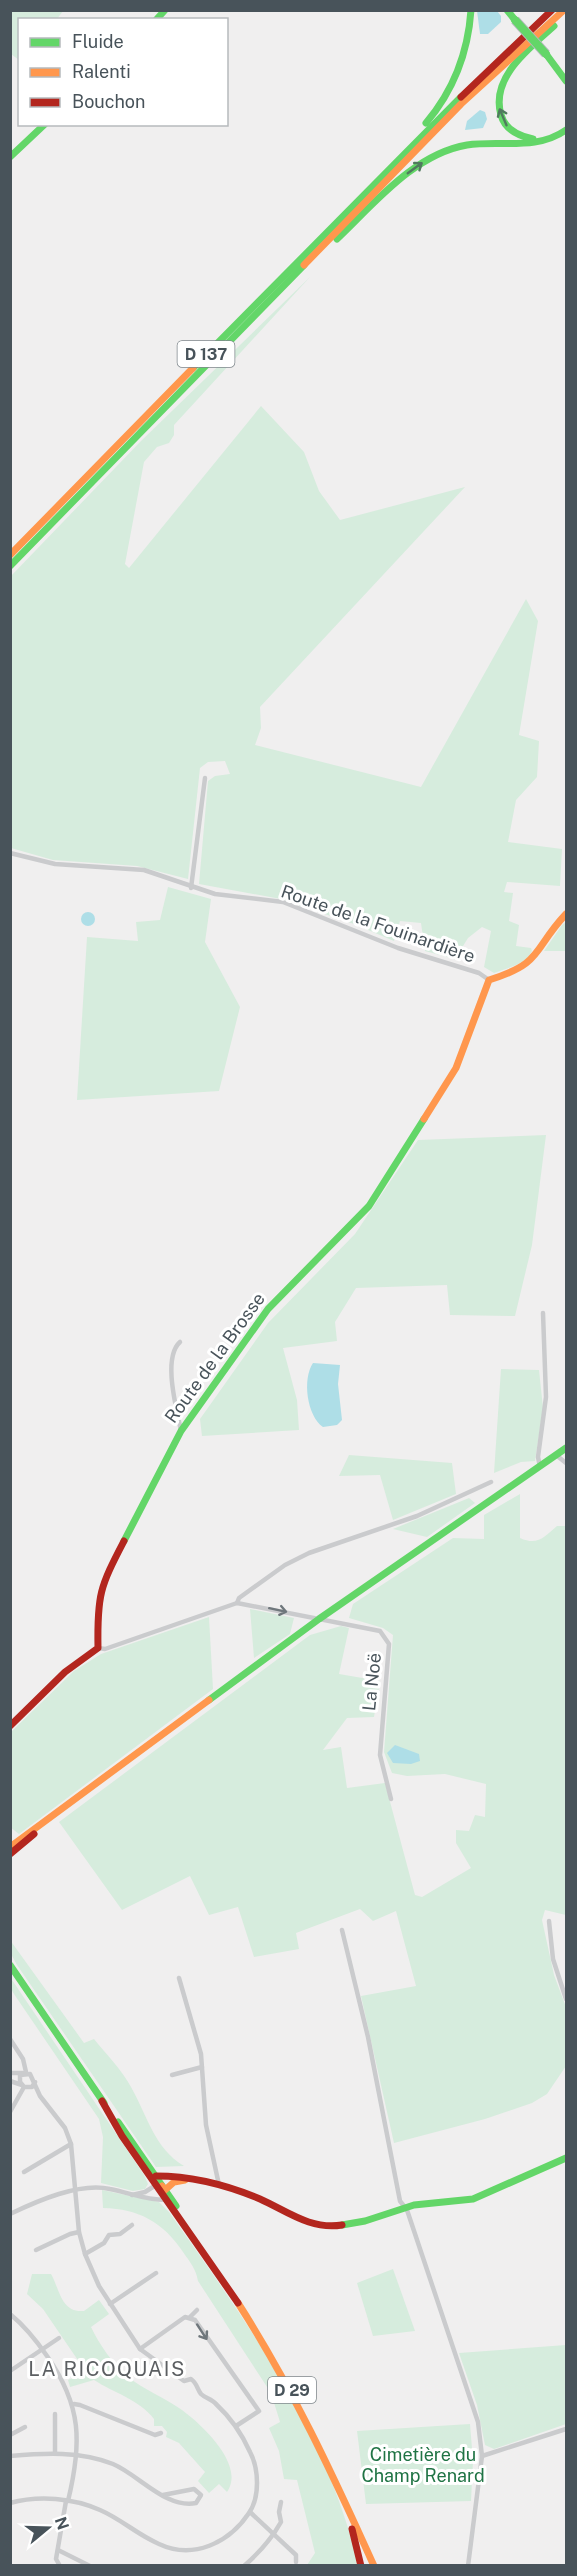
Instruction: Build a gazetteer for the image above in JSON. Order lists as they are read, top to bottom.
{
  "streets": {
    "main road": ["D 137", "Route de la Brosse", "D 29"],
    "street": ["Route de la Fouinardière", "La Noë"]
  },
  "crossings": [
    ["Route de la Fouinardière", "Route de la Brosse"]
  ],
  "districts": ["LA RICOQUAIS"],
  "parks": ["Cimetière du Champ Renard"],
  "legend": ["Fluide", "Ralenti", "Bouchon"],
  "north": "right"
}
